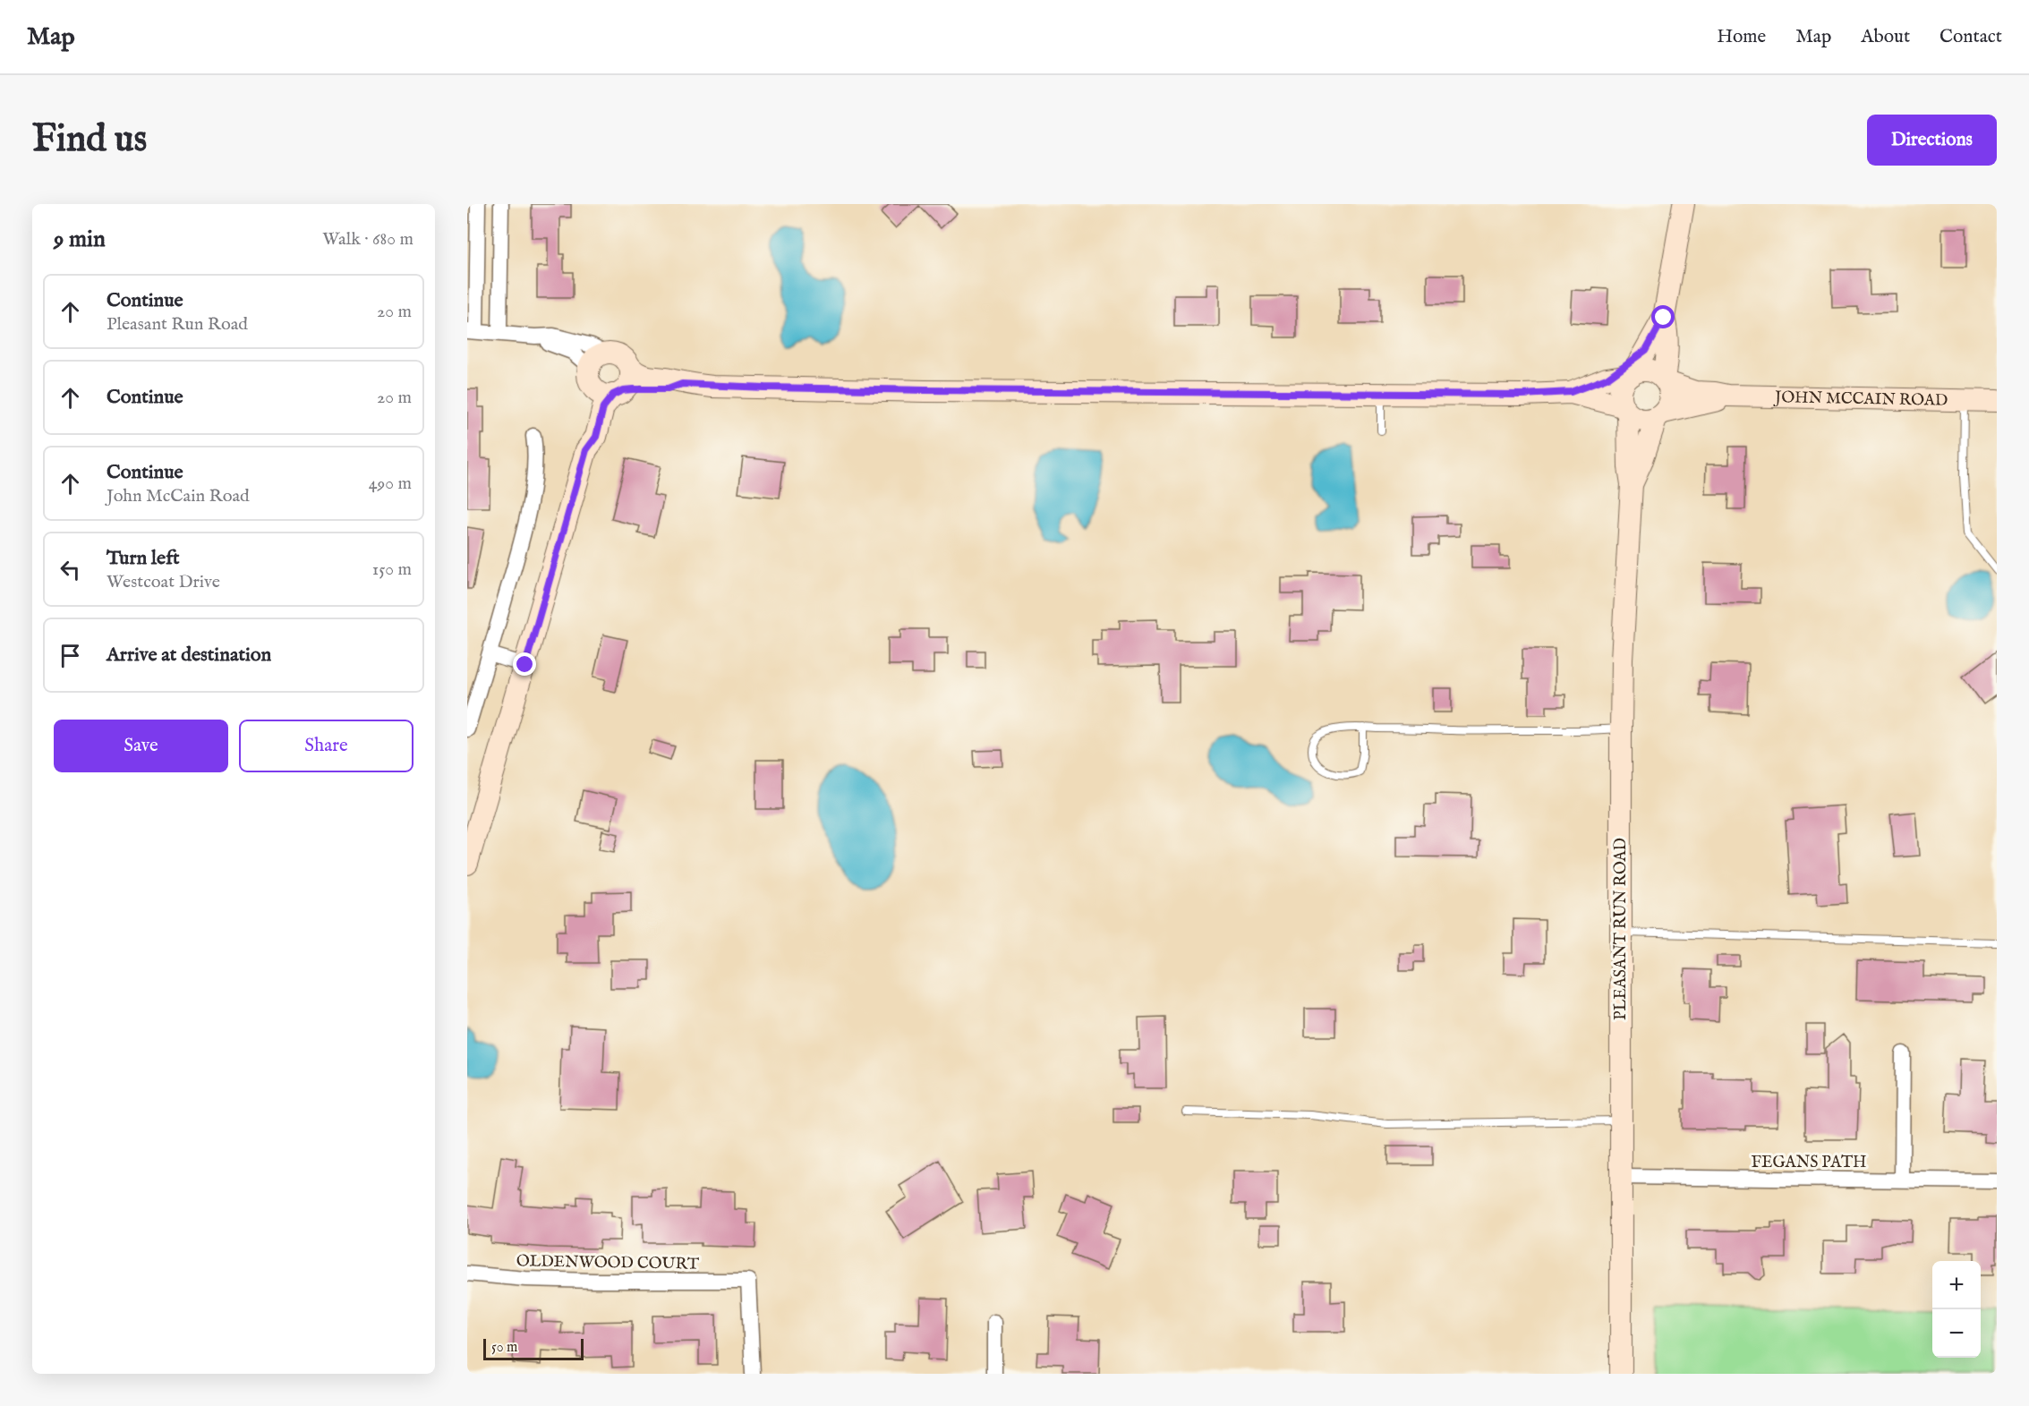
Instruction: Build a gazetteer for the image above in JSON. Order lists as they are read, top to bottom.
{
  "streets": {
    "main road": ["JOHN MCCAIN ROAD", "PLEASANT RUN ROAD"],
    "street": ["FEGANS PATH", "OLDENWOOD COURT"]
  },
  "crossings": [
    ["JOHN MCCAIN ROAD", "PLEASANT RUN ROAD"],
    ["PLEASANT RUN ROAD", "FEGANS PATH"]
  ],
  "scale_bar": "50 m",
  "page": {
    "header": "Map",
    "nav": [
      "Home",
      "Map",
      "About",
      "Contact"
    ],
    "buttons": [
      "Directions",
      ["Save", "Share"]
    ],
    "title": "Find us",
    "heading": ["9 min", "Walk · 680 m"],
    "list": [
      ["Continue", "Pleasant Run Road", "20 m"],
      ["Continue", "20 m"],
      ["Continue", "John McCain Road", "490 m"],
      ["Turn left", "Westcoat Drive", "150 m"],
      "Arrive at destination"
    ],
    "map_buttons": ["+", "−"],
    "scale": "50 m"
  }
}
